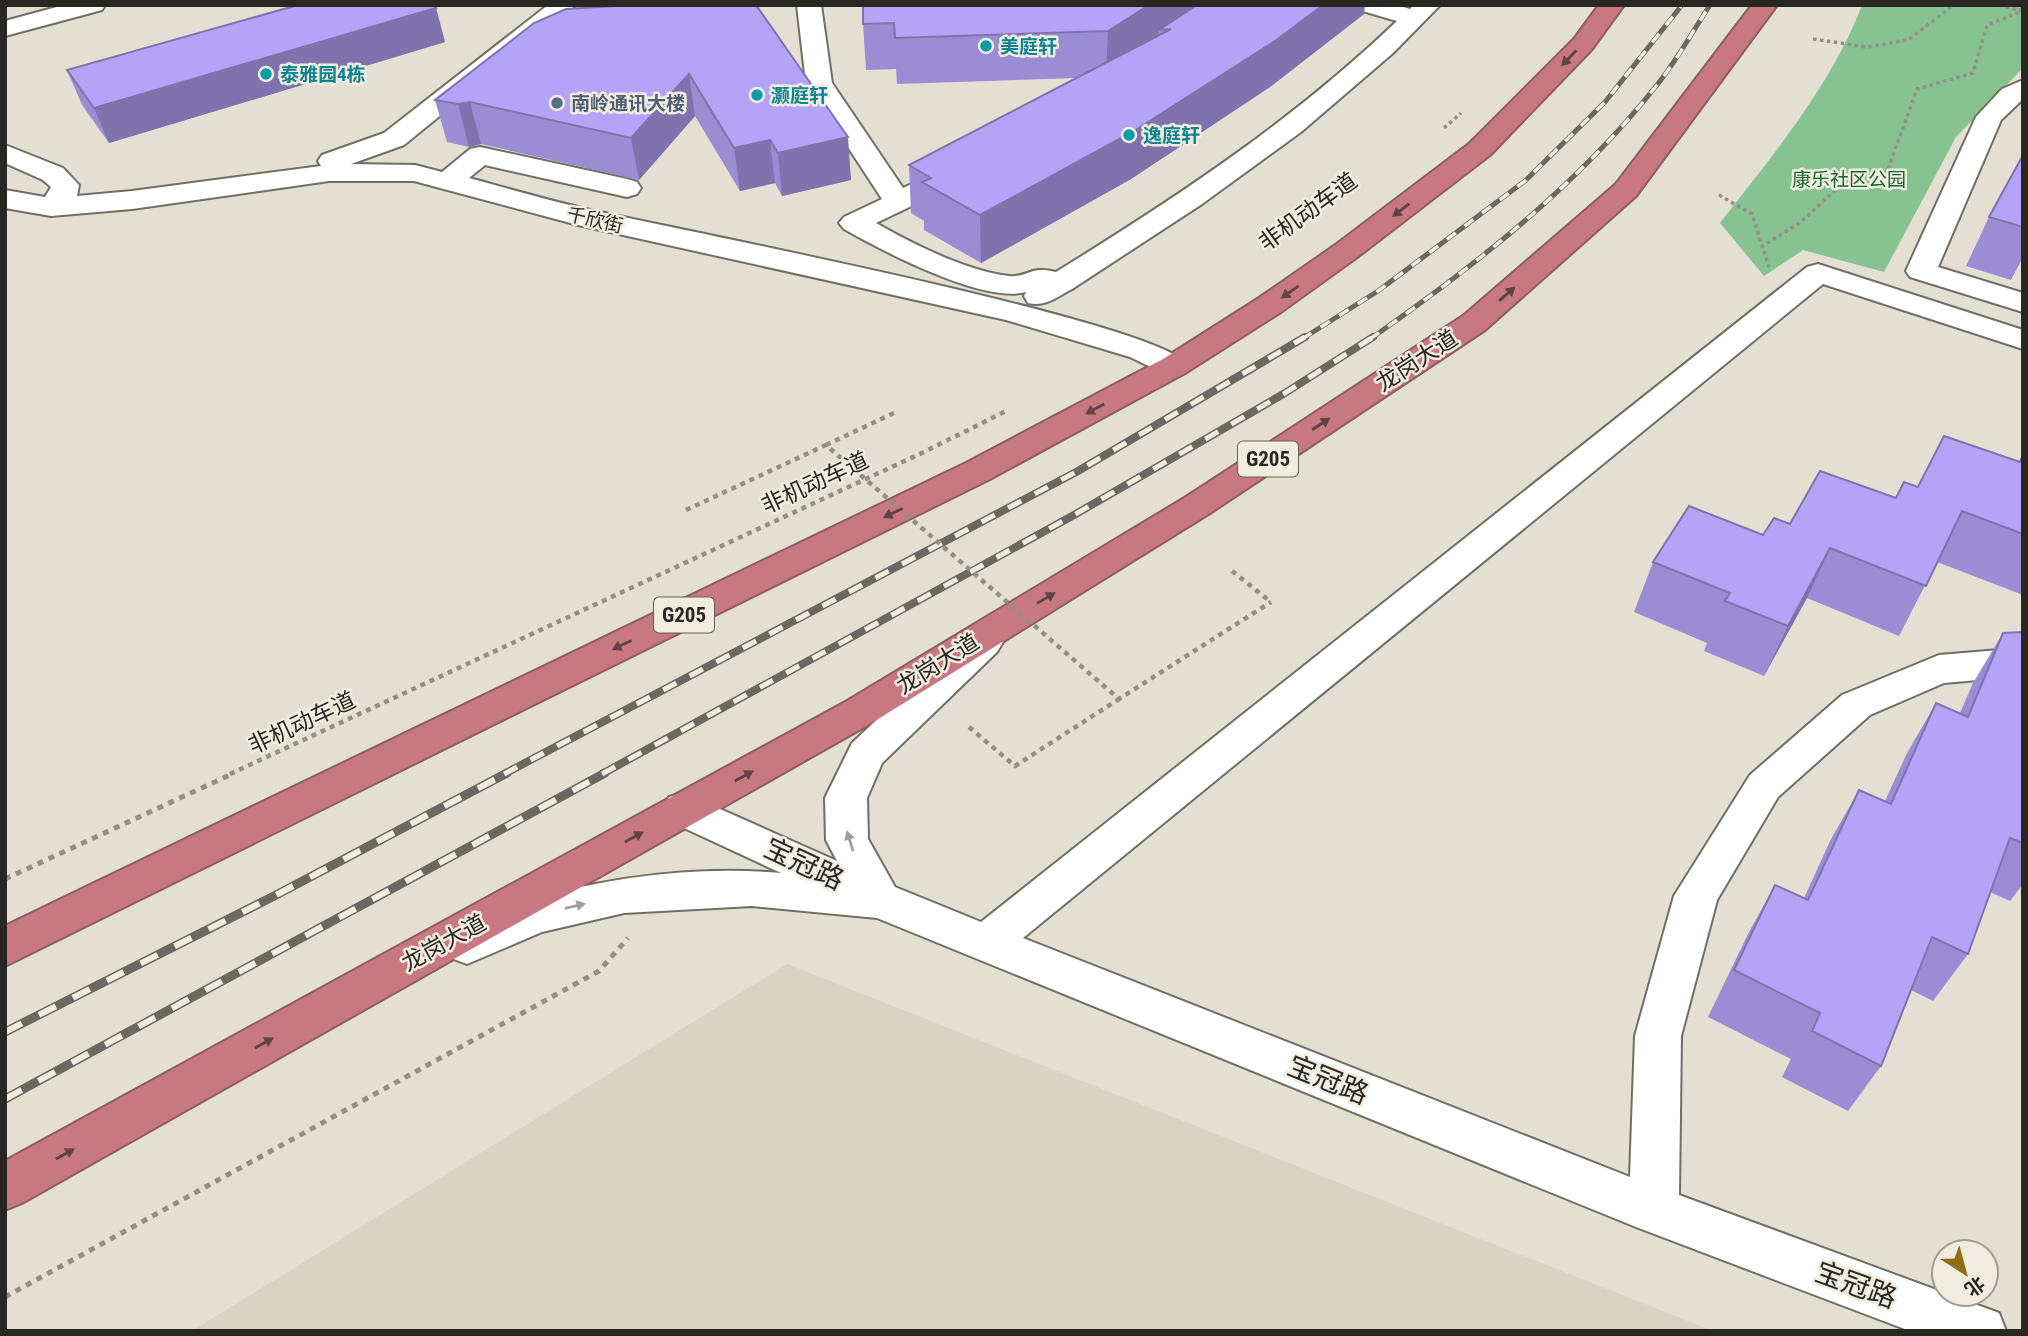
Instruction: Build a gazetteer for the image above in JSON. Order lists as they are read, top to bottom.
{
  "streets": {
    "highway": ["龙岗大道", "G205"],
    "street": ["千欣街", "宝冠路"],
    "path": ["非机动车道"]
  },
  "crossings": [
    ["千欣街", "G205"],
    ["龙岗大道", "宝冠路"]
  ],
  "parks": ["康乐社区公园"],
  "places": [
    "美庭轩",
    "泰雅园4栋",
    "灏庭轩",
    "南岭通讯大楼",
    "逸庭轩"
  ],
  "north": "bottom right"
}
